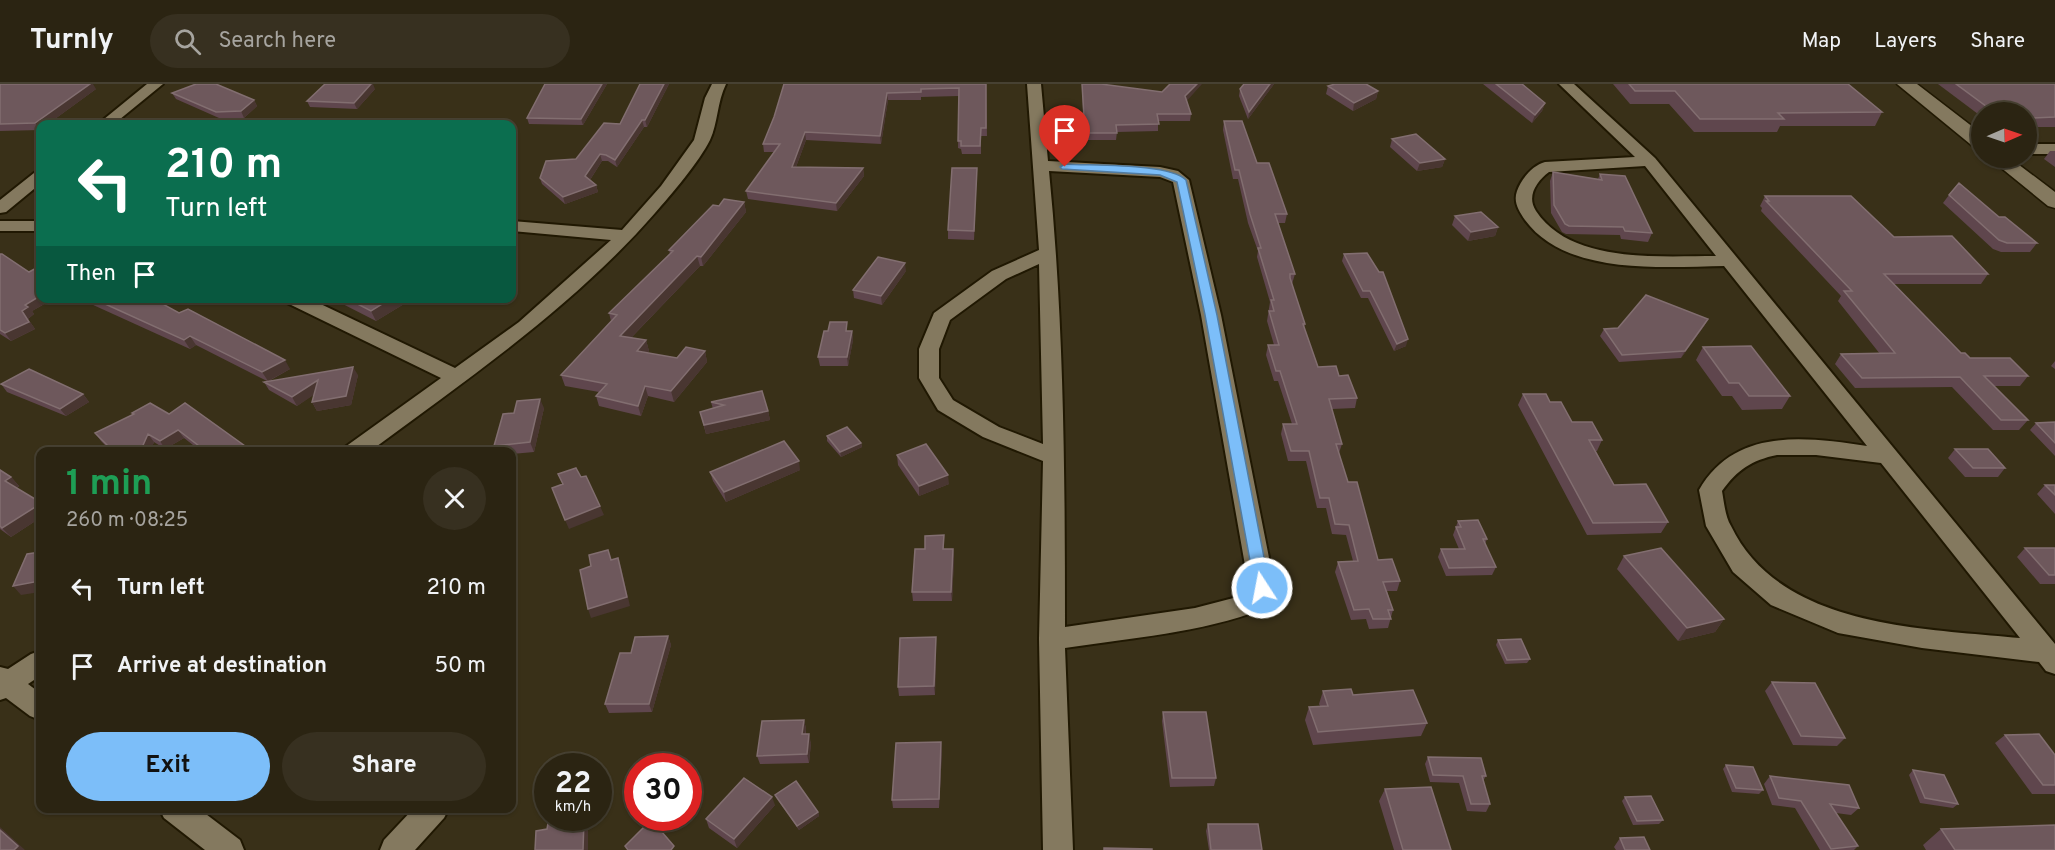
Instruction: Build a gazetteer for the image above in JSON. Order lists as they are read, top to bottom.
{
  "north": "right",
  "page": {
    "header": "Turnly",
    "search": "Search here",
    "nav": ["Map", "Layers", "Share"],
    "turn": ["210 m", "Turn left"],
    "then": "Then",
    "heading": ["1 min", "260 m · 08:25"],
    "list": [
      {
        "name": "Turn left",
        "value": "210 m"
      },
      {
        "name": "Arrive at destination",
        "value": "50 m"
      }
    ],
    "buttons": ["Exit", "Share"],
    "speed": "22 km/h",
    "limit": "30"
  }
}
